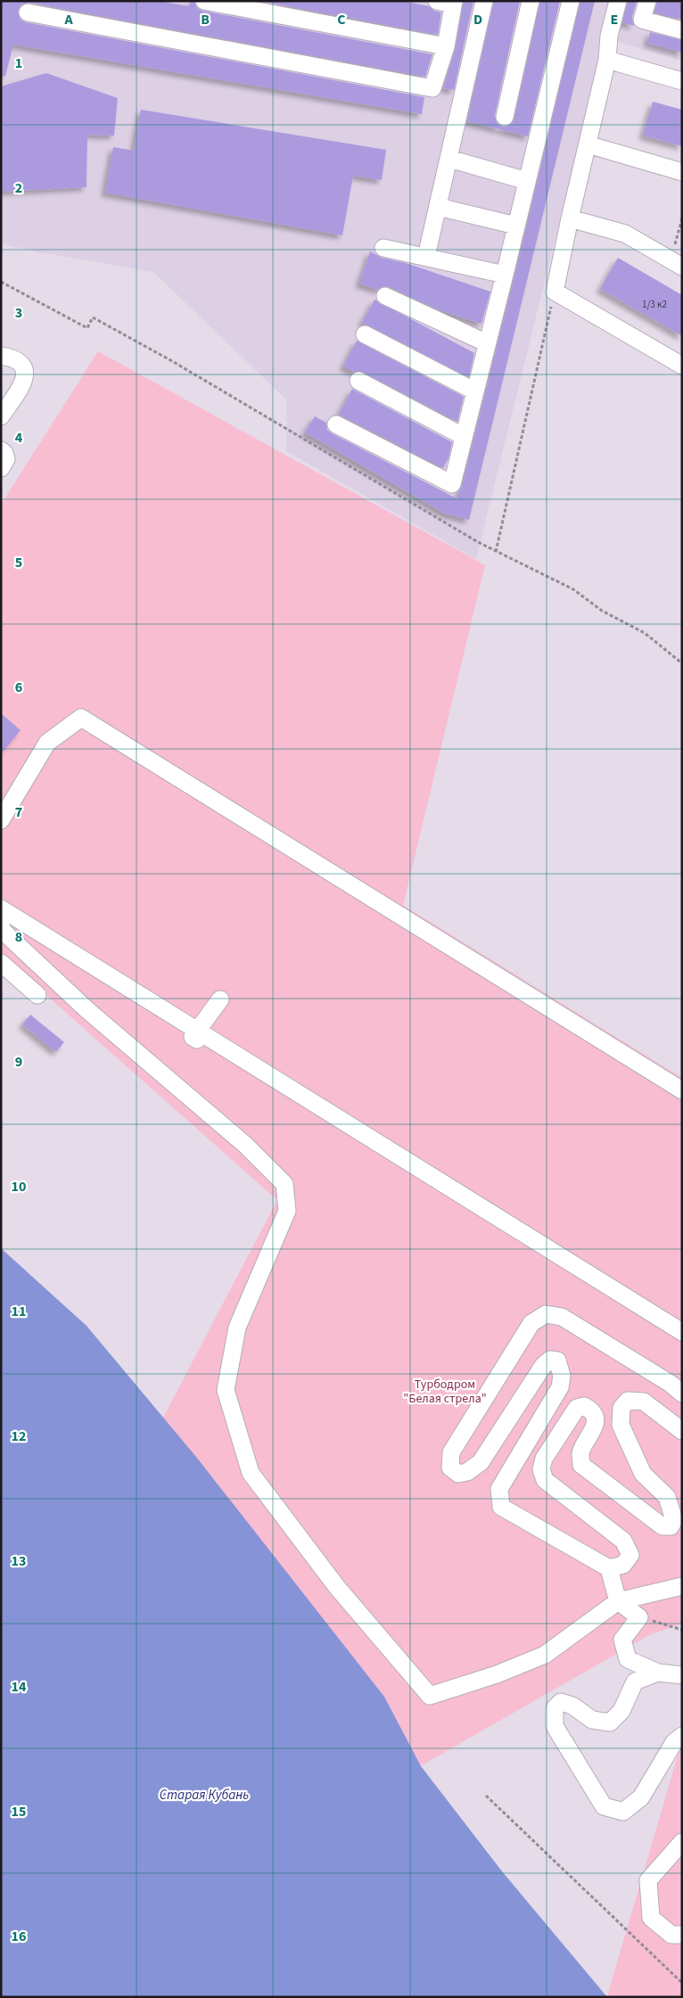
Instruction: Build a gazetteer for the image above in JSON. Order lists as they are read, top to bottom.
{
  "water": ["Старая Кубань"],
  "parks": ["Турбодром \"Белая стрела\""],
  "house_numbers": ["1/3 к2"],
  "grid": {
    "columns": [
      "A",
      "B",
      "C",
      "D",
      "E"
    ],
    "rows": [
      "1",
      "2",
      "3",
      "4",
      "5",
      "6",
      "7",
      "8",
      "9",
      "10",
      "11",
      "12",
      "13",
      "14",
      "15",
      "16"
    ]
  }
}
